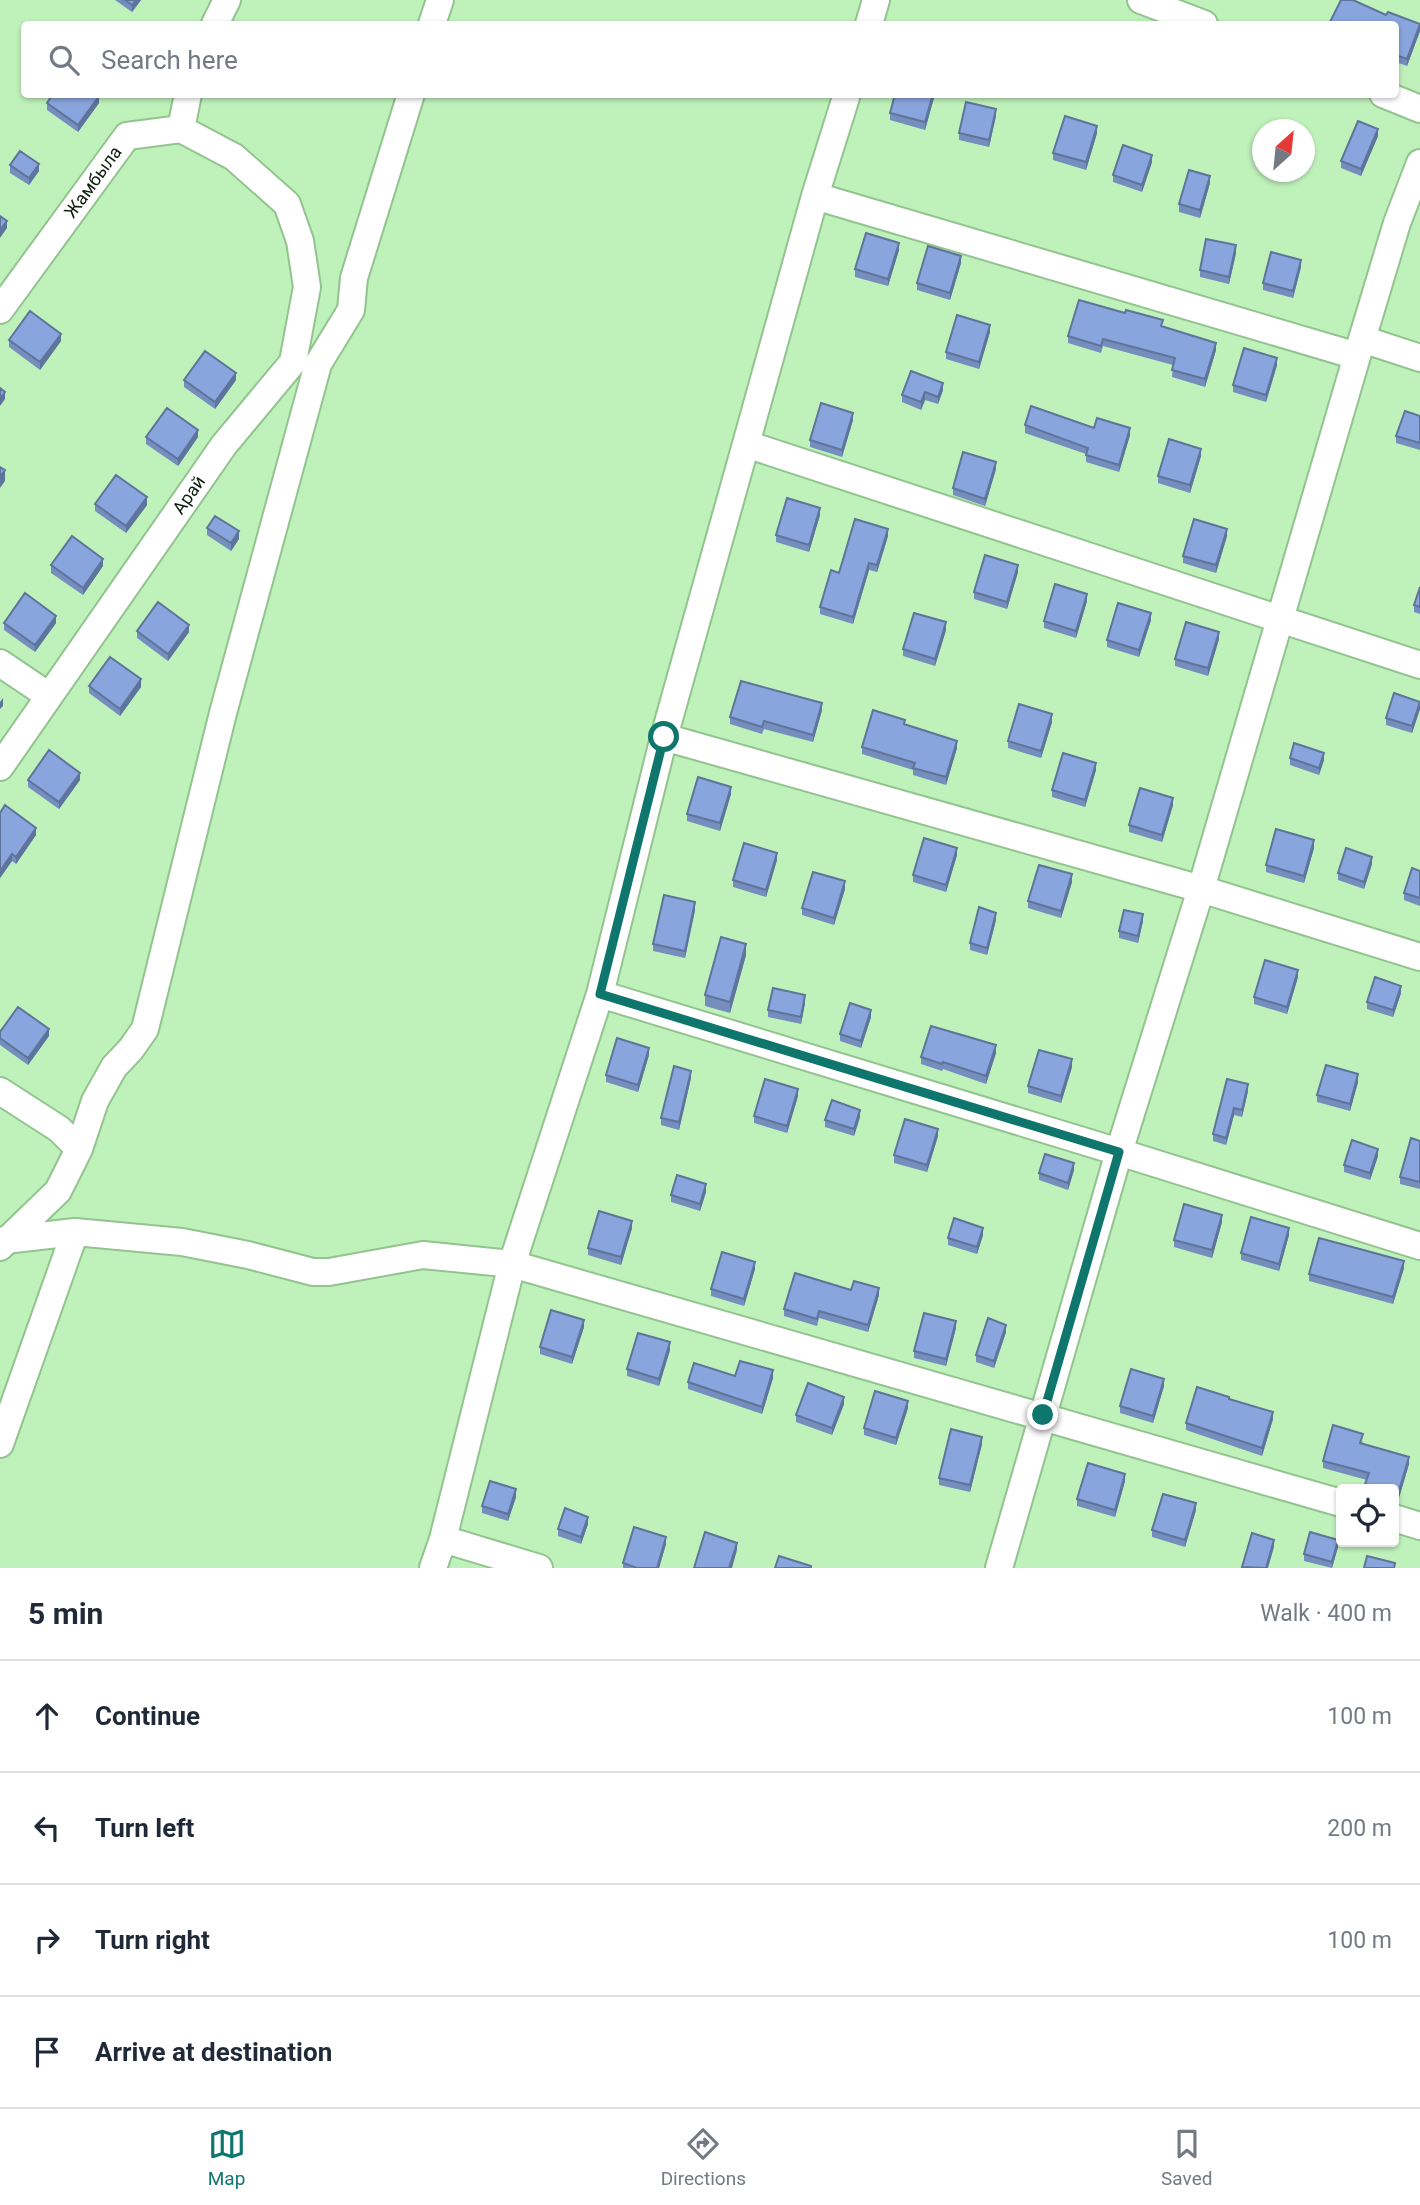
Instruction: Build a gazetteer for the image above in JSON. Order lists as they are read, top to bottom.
{
  "streets": {
    "street": ["Жамбыла", "Арай"]
  },
  "crossings": [
    ["Жамбыла", "Арай"]
  ],
  "north": "top right",
  "page": {
    "search": "Search here",
    "heading": ["5 min", "Walk · 400 m"],
    "list": [
      ["Continue", "100 m"],
      ["Turn left", "200 m"],
      ["Turn right", "100 m"],
      "Arrive at destination"
    ],
    "nav": ["Map", "Directions", "Saved"]
  }
}
